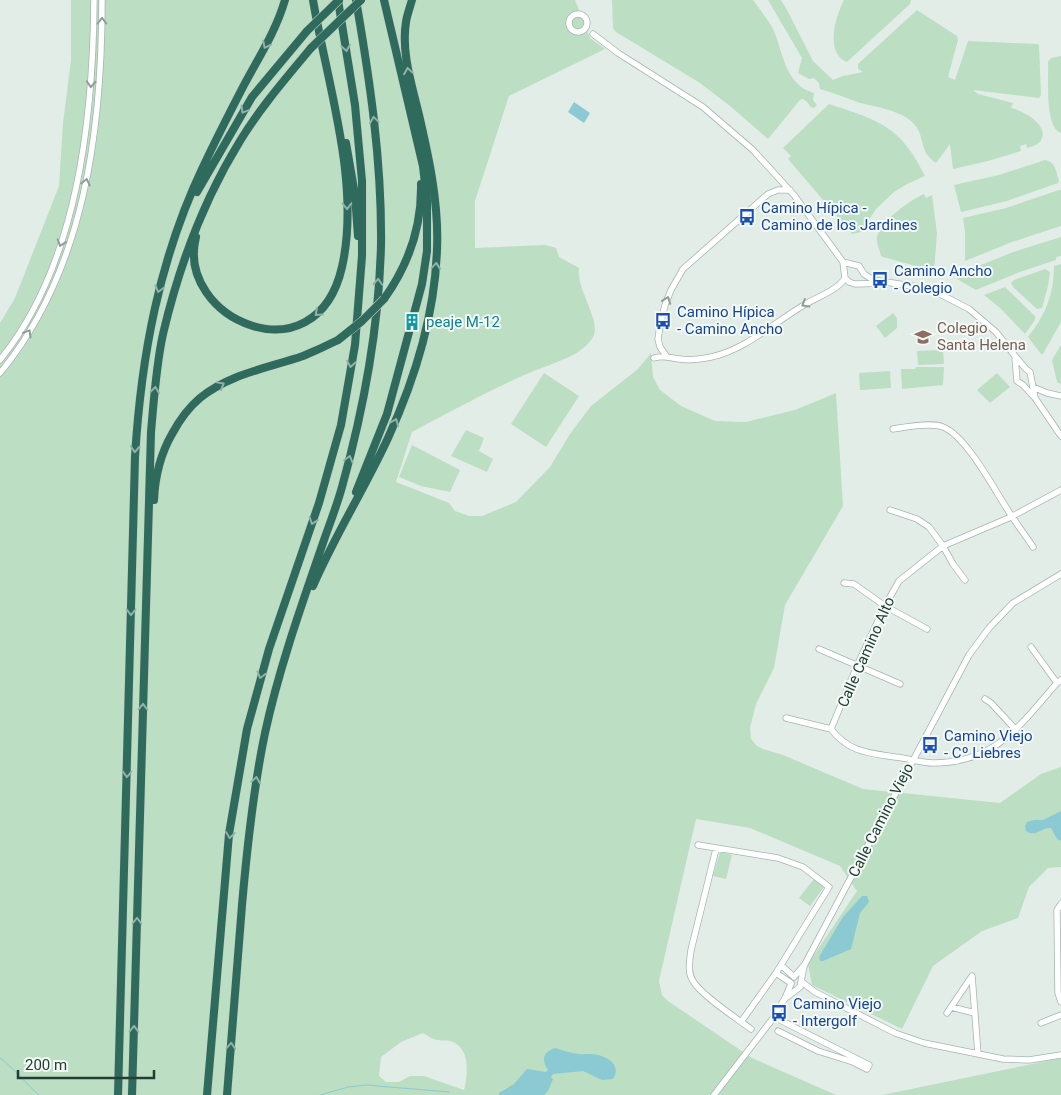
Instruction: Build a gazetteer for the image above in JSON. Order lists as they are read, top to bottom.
{
  "streets": {
    "street": ["Calle Camino Alto", "Calle Camino Viejo"]
  },
  "places": {
    "bus stop": [
      "Camino Hípica - Camino de los Jardines",
      "Camino Ancho - Colegio",
      "Camino Hípica - Camino Ancho",
      "Camino Viejo - Cº Liebres",
      "Camino Viejo - Intergolf"
    ],
    "building": ["peaje M-12"],
    "school or university": ["Colegio Santa Helena"]
  },
  "scale_bar": "200 m"
}
